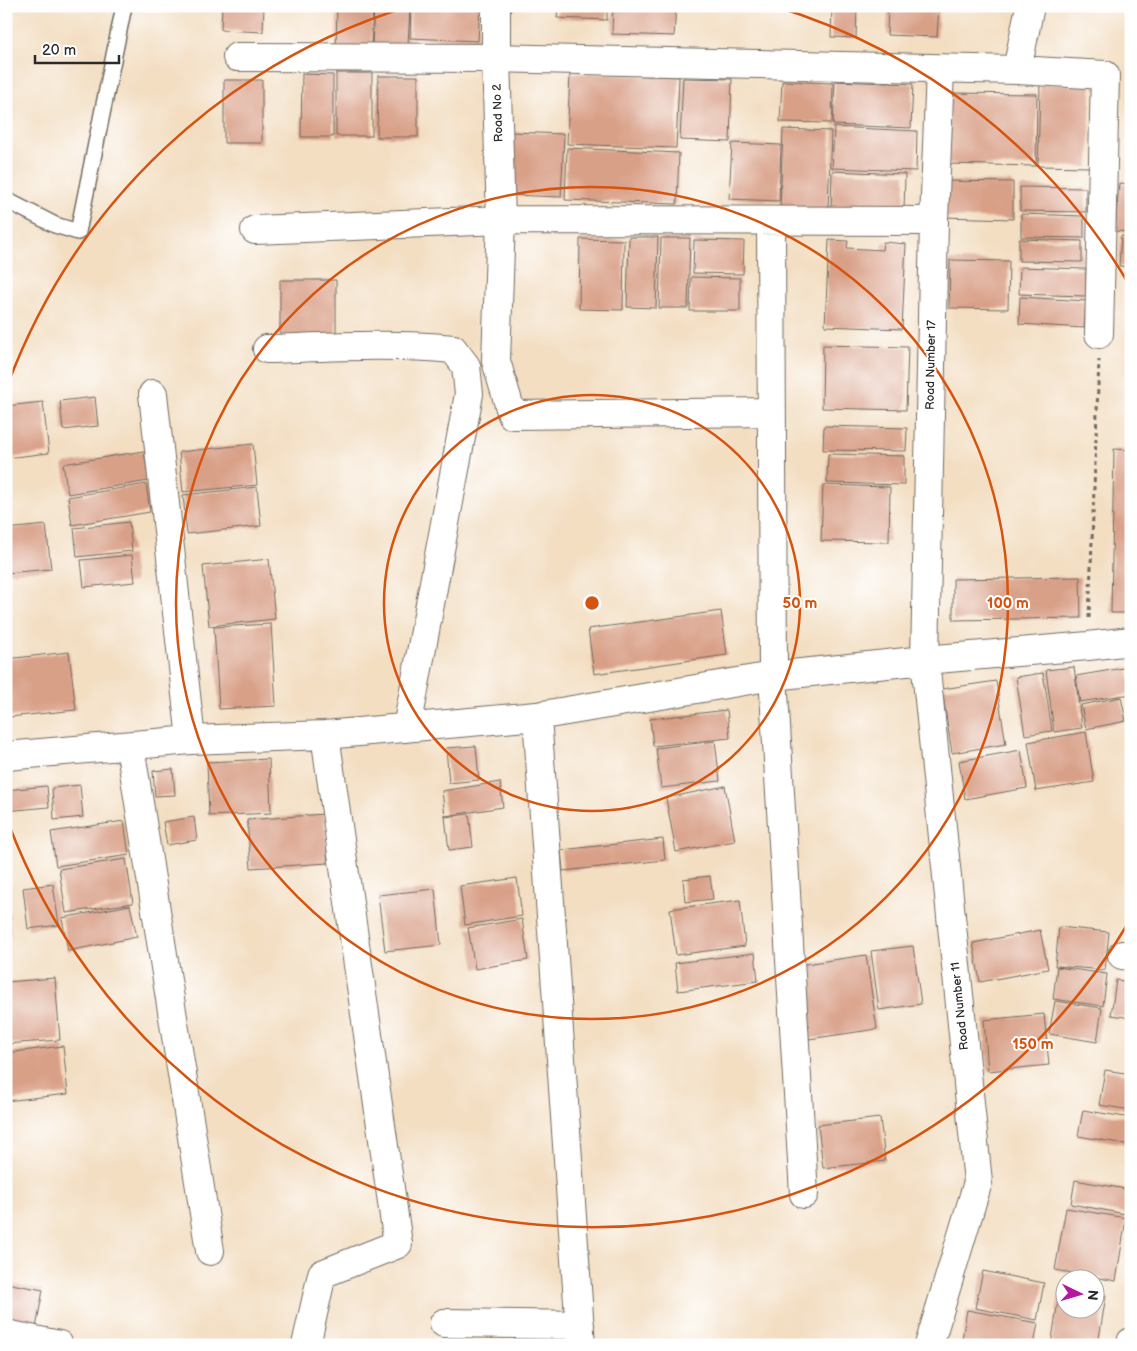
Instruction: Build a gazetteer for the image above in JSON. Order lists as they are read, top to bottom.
{
  "streets": {
    "street": ["Road No 2", "Road Number 17", "Road Number 11"]
  },
  "crossings": [
    ["Road Number 17", "Road Number 11"]
  ],
  "scale_bar": "20 m",
  "north": "right",
  "rings": ["50 m", "100 m", "150 m"]
}
